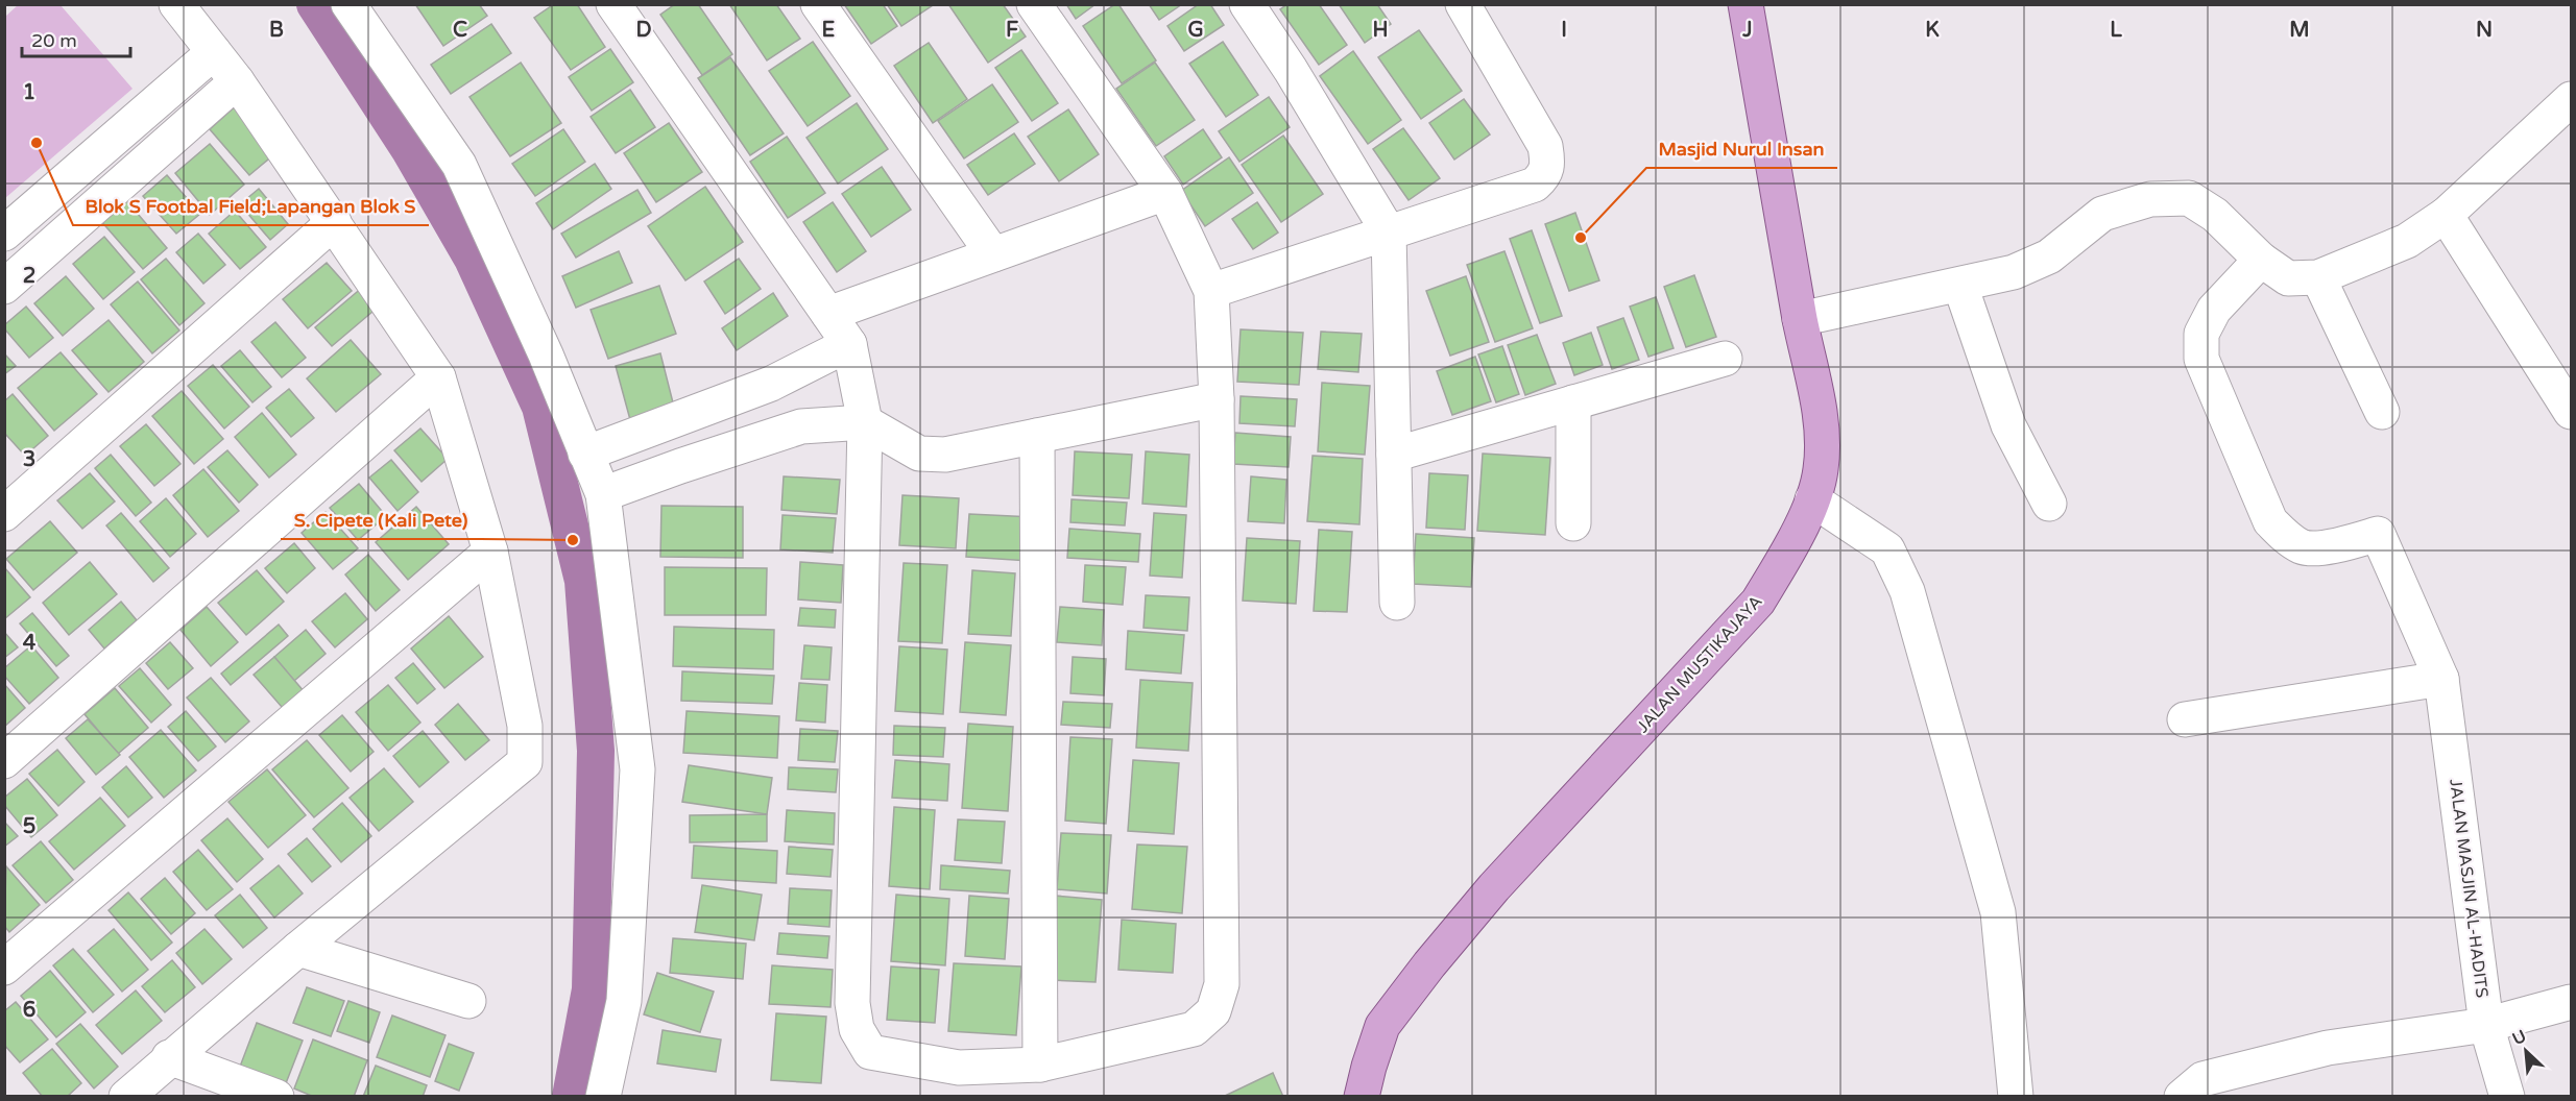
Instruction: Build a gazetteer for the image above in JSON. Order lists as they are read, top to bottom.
{
  "streets": {
    "main road": ["JALAN MUSTIKAJAYA"],
    "street": ["JALAN MASJIN AL-HADITS"]
  },
  "places": ["Blok S Footbal Field;Lapangan Blok S", "Masjid Nurul Insan", "S. Cipete (Kali Pete)"],
  "scale_bar": "20 m",
  "north": "top left",
  "grid": {
    "columns": [
      "B",
      "C",
      "D",
      "E",
      "F",
      "G",
      "H",
      "I",
      "J",
      "K",
      "L",
      "M",
      "N"
    ],
    "rows": [
      "1",
      "2",
      "3",
      "4",
      "5",
      "6"
    ]
  }
}
